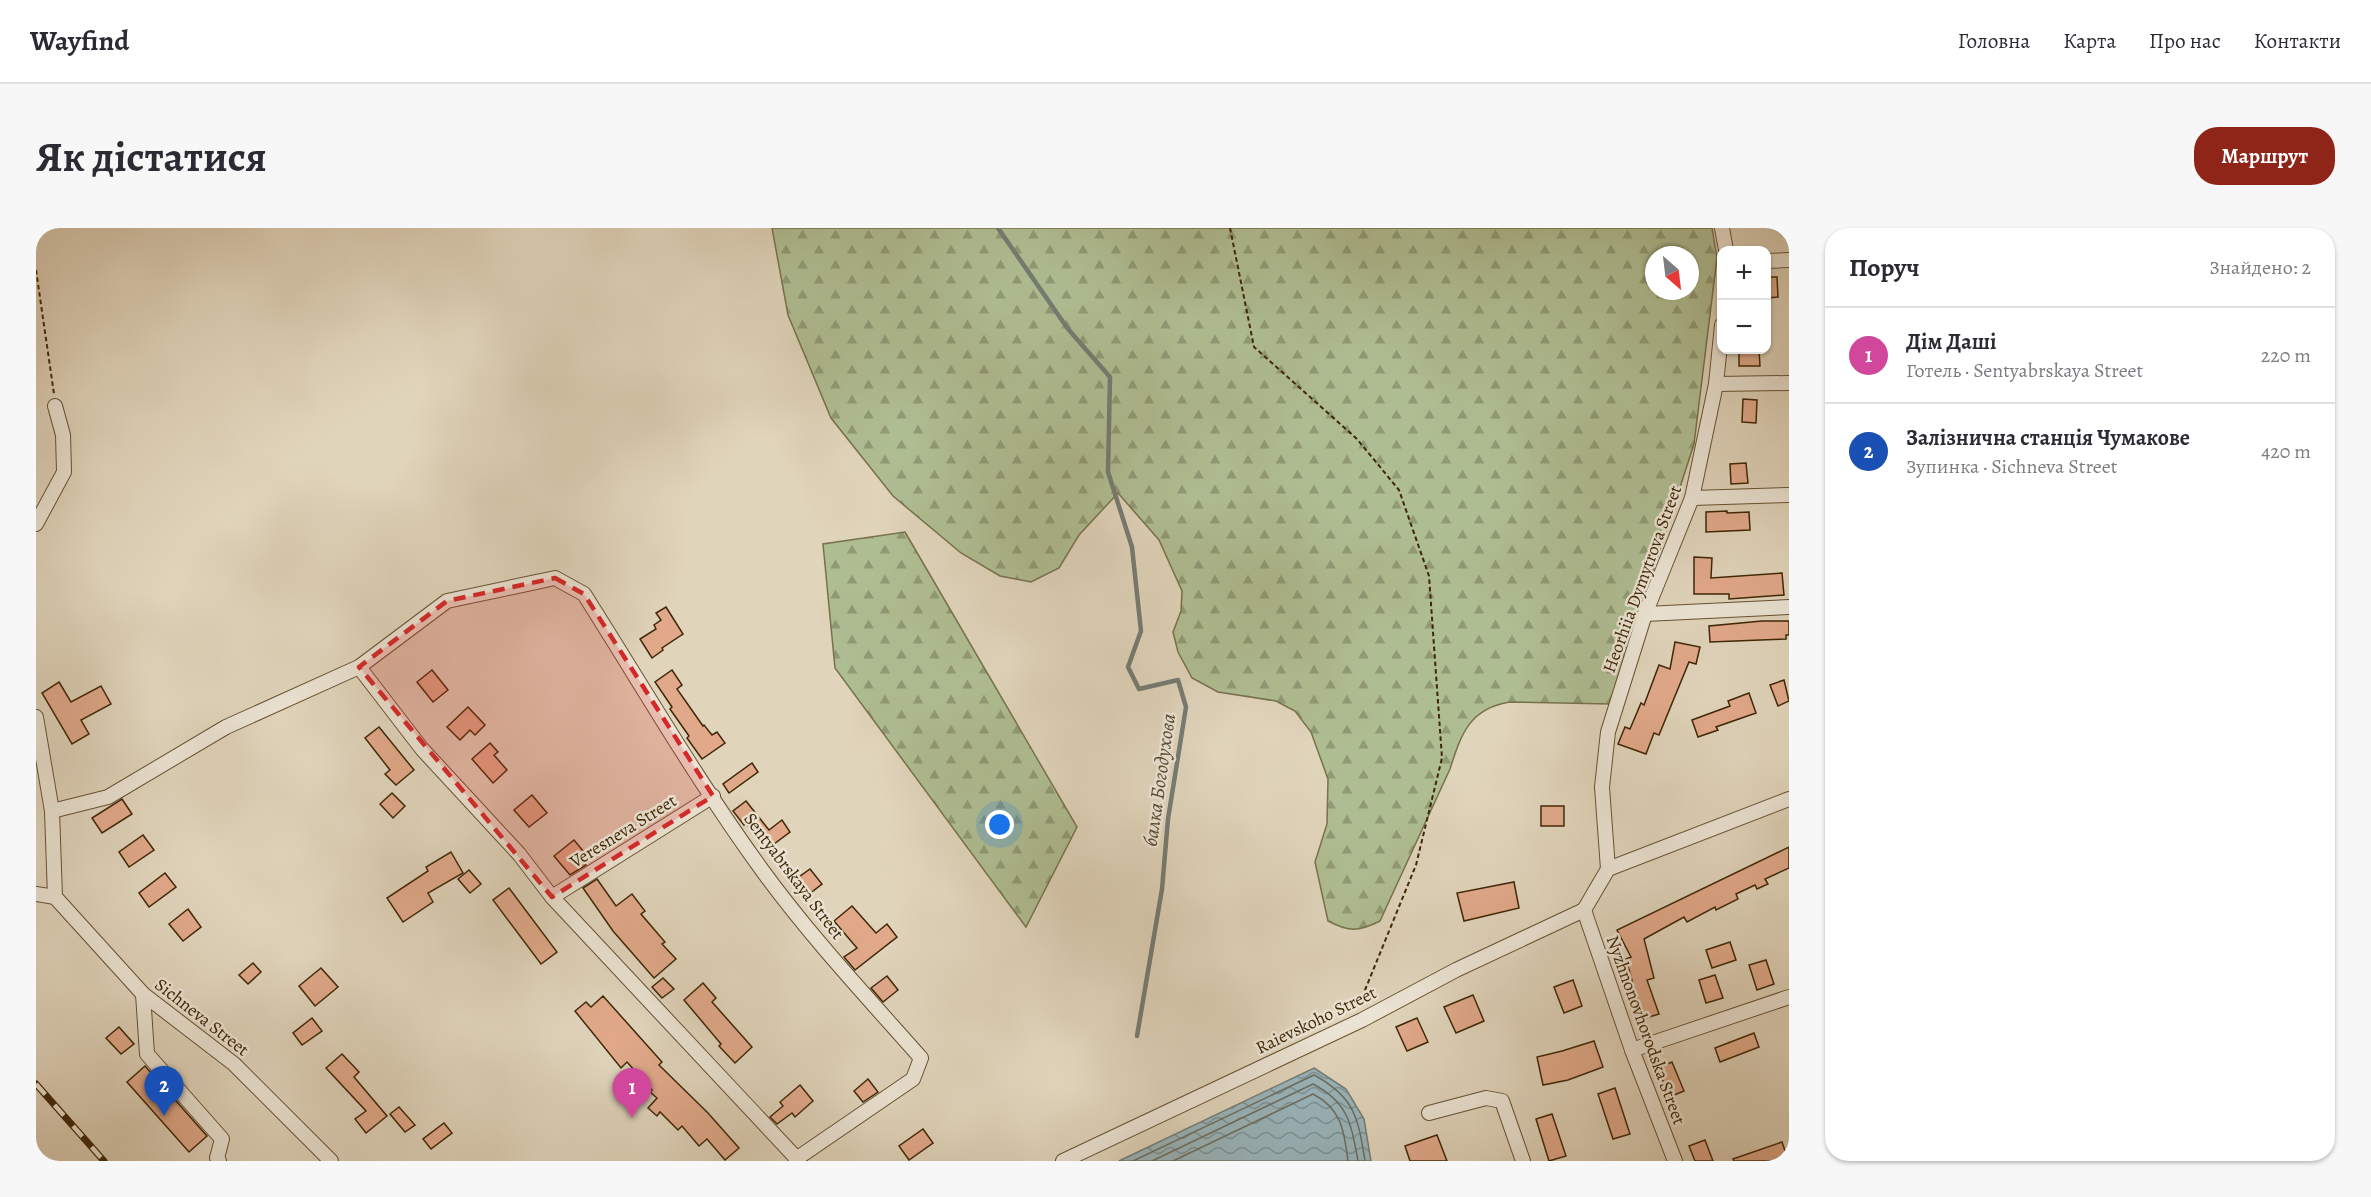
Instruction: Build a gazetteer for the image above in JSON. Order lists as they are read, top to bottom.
{
  "streets": {
    "street": [
      "Heorhiia Dymytrova Street",
      "Veresneva Street",
      "Sentyabrskaya Street",
      "Sichneva Street",
      "Raievskoho Street",
      "Nyzhnonovhorodska Street"
    ]
  },
  "crossings": [
    ["Veresneva Street", "Sentyabrskaya Street"],
    ["Raievskoho Street", "Nyzhnonovhorodska Street"]
  ],
  "water": ["балка Богодухова"],
  "north": "bottom right",
  "page": {
    "header": "Wayfind",
    "nav": [
      "Головна",
      "Карта",
      "Про нас",
      "Контакти"
    ],
    "buttons": "Маршрут",
    "title": "Як дістатися",
    "heading": ["Поруч", "Знайдено: 2"],
    "map_buttons": ["+", "−"],
    "list": [
      {
        "mark": "1",
        "name": "Дім Даші",
        "note": "Готель · Sentyabrskaya Street",
        "value": "220 m"
      },
      {
        "mark": "2",
        "name": "Залізнична станція Чумакове",
        "note": "Зупинка · Sichneva Street",
        "value": "420 m"
      }
    ],
    "pins": ["2", "1"]
  }
}
